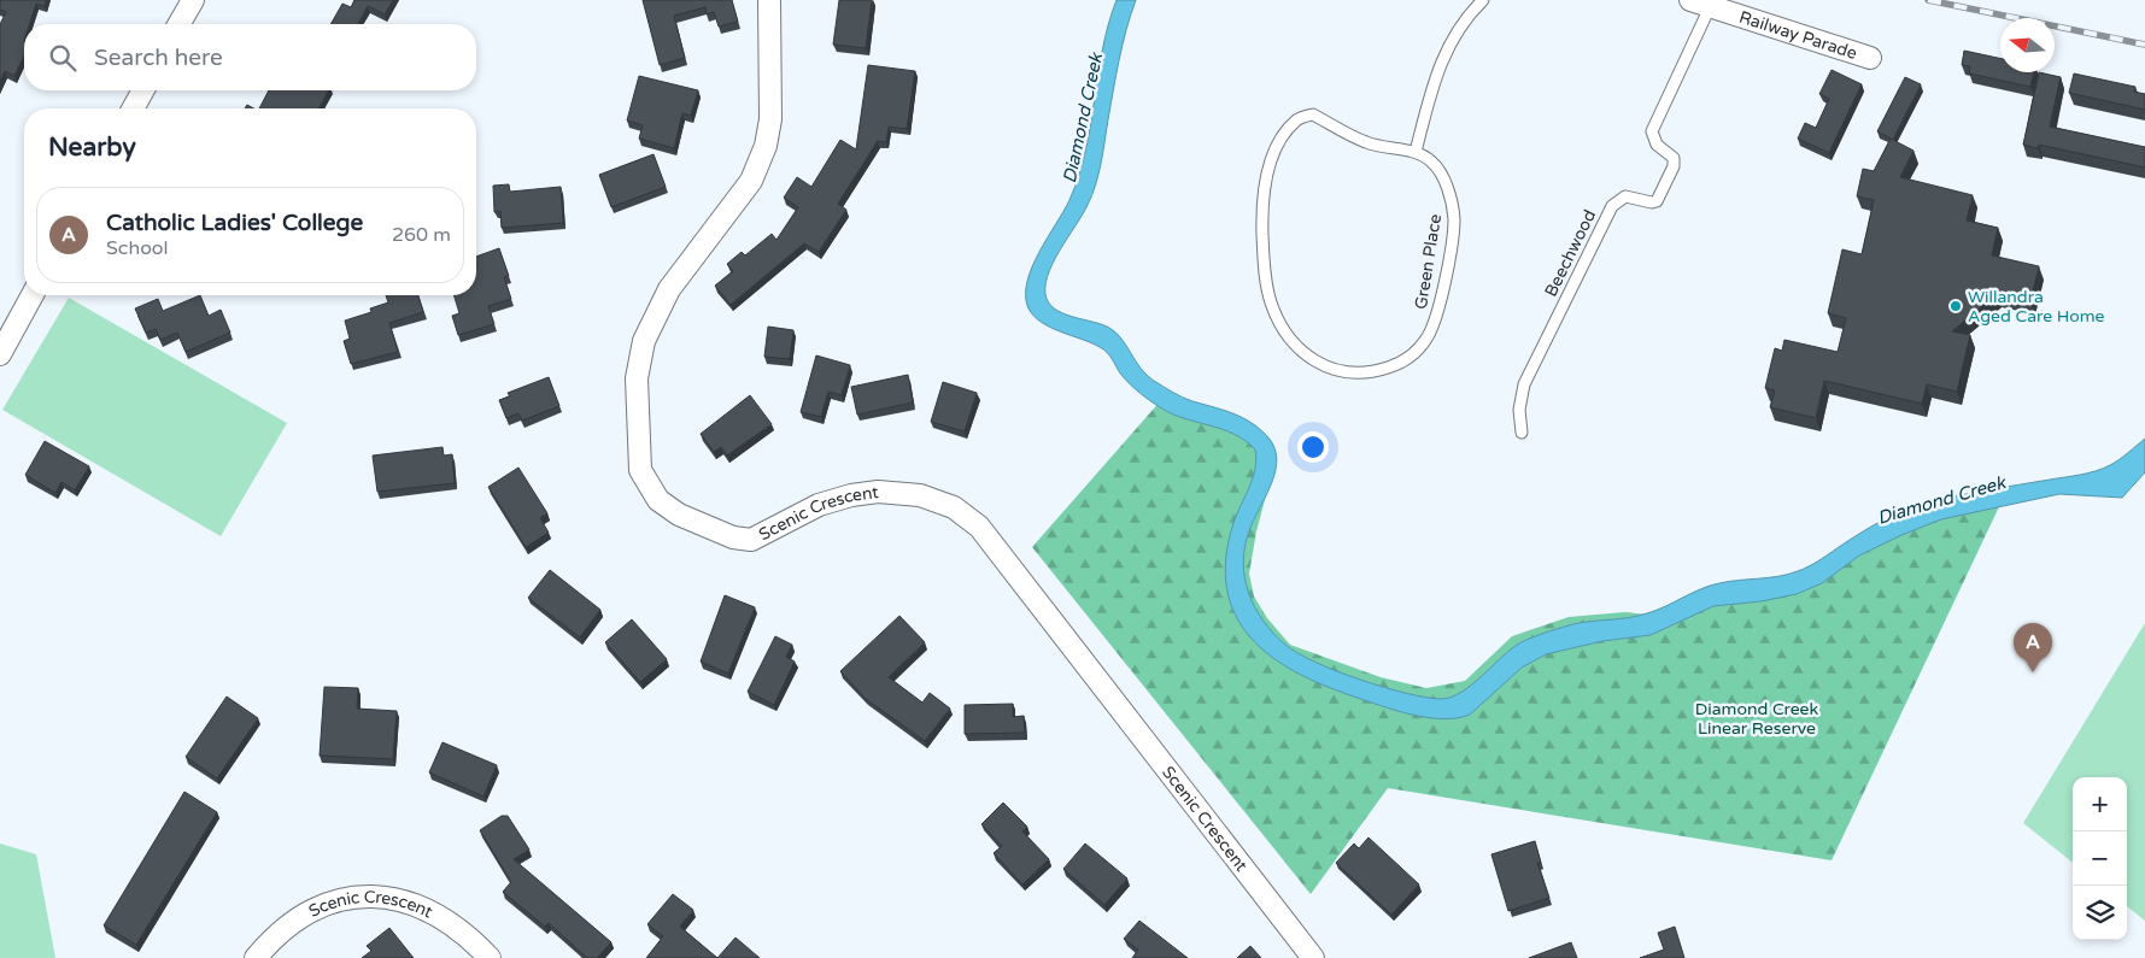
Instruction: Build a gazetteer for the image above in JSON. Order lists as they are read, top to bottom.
{
  "streets": {
    "street": ["Railway Parade", "Scenic Crescent"],
    "lane": ["Beechwood", "Green Place"]
  },
  "crossings": [
    ["Railway Parade", "Beechwood"]
  ],
  "water": ["Diamond Creek"],
  "parks": ["Diamond Creek Linear Reserve"],
  "places": ["Willandra Aged Care Home"],
  "north": "left",
  "page": {
    "search": "Search here",
    "heading": "Nearby",
    "list": [
      {
        "mark": "A",
        "name": "Catholic Ladies' College",
        "note": "School",
        "value": "260 m"
      }
    ],
    "pins": "A",
    "map_buttons": ["+", "−"]
  }
}
